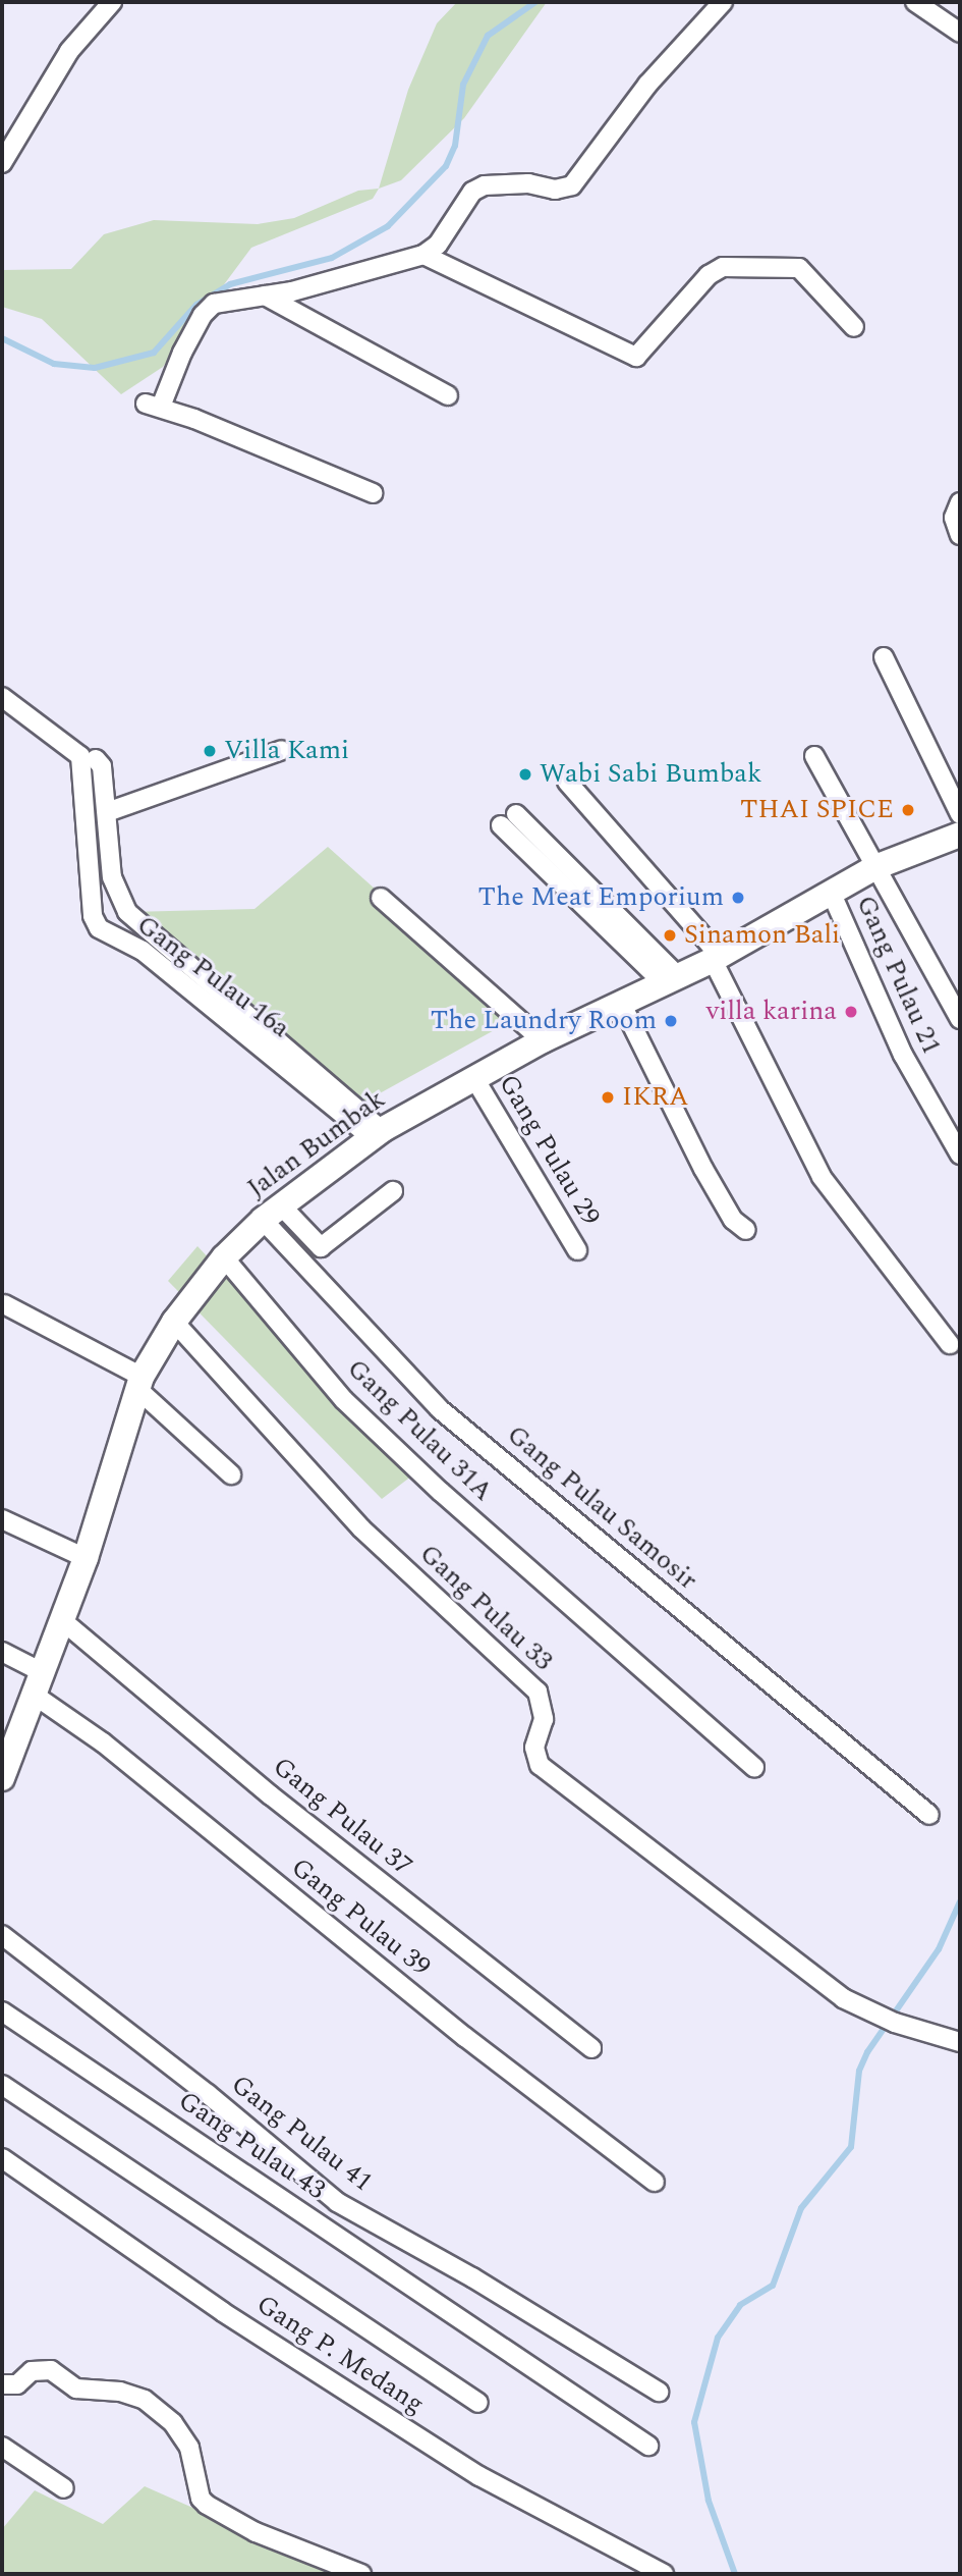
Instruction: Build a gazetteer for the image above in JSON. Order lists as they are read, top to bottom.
{
  "streets": {
    "street": [
      "Gang Pulau 21",
      "Gang Pulau 16a",
      "Jalan Bumbak",
      "Gang Pulau 29",
      "Gang Pulau 31A",
      "Gang Pulau Samosir",
      "Gang Pulau 33",
      "Gang Pulau 37",
      "Gang Pulau 39",
      "Gang Pulau 41",
      "Gang Pulau 43",
      "Gang P. Medang"
    ]
  },
  "crossings": [
    ["Gang Pulau 21", "Jalan Bumbak"],
    ["Gang Pulau 16a", "Jalan Bumbak"],
    ["Jalan Bumbak", "Gang Pulau 29"],
    ["Jalan Bumbak", "Gang Pulau 31A"],
    ["Jalan Bumbak", "Gang Pulau Samosir"],
    ["Jalan Bumbak", "Gang Pulau 33"],
    ["Jalan Bumbak", "Gang Pulau 37"],
    ["Jalan Bumbak", "Gang Pulau 39"]
  ],
  "places": [
    "Villa Kami",
    "Wabi Sabi Bumbak",
    "THAI SPICE",
    "The Meat Emporium",
    "Sinamon Bali",
    "villa karina",
    "The Laundry Room",
    "IKRA"
  ]
}
